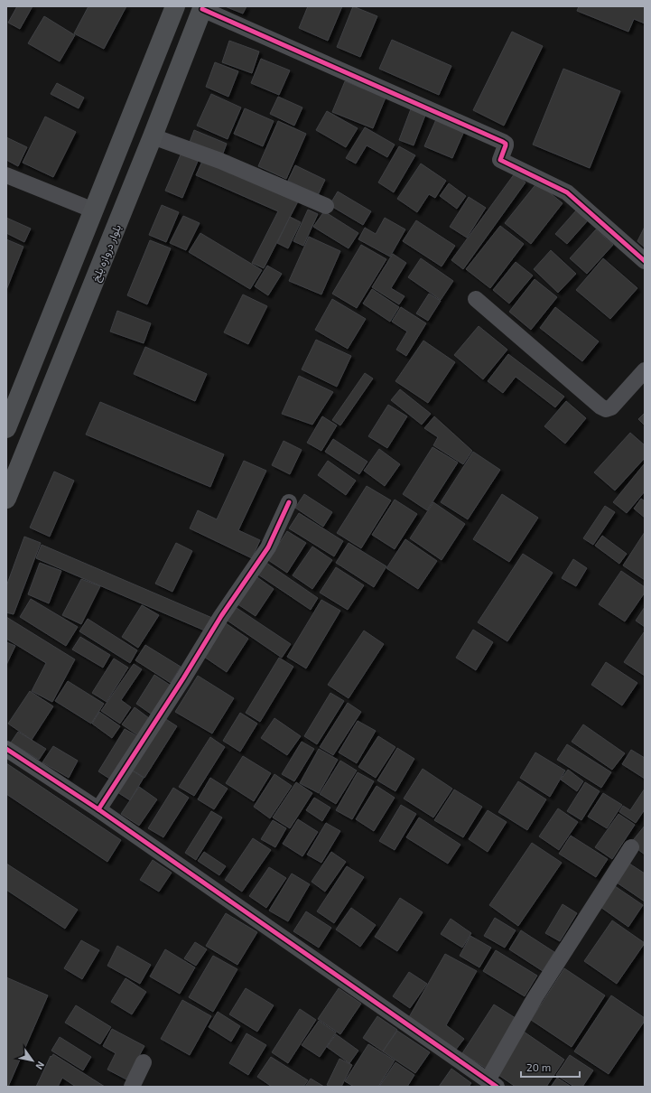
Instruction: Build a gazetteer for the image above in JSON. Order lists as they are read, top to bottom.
{
  "streets": {
    "main road": ["بلوار دروازه بلخ"]
  },
  "scale_bar": "20 m",
  "north": "bottom right"
}
